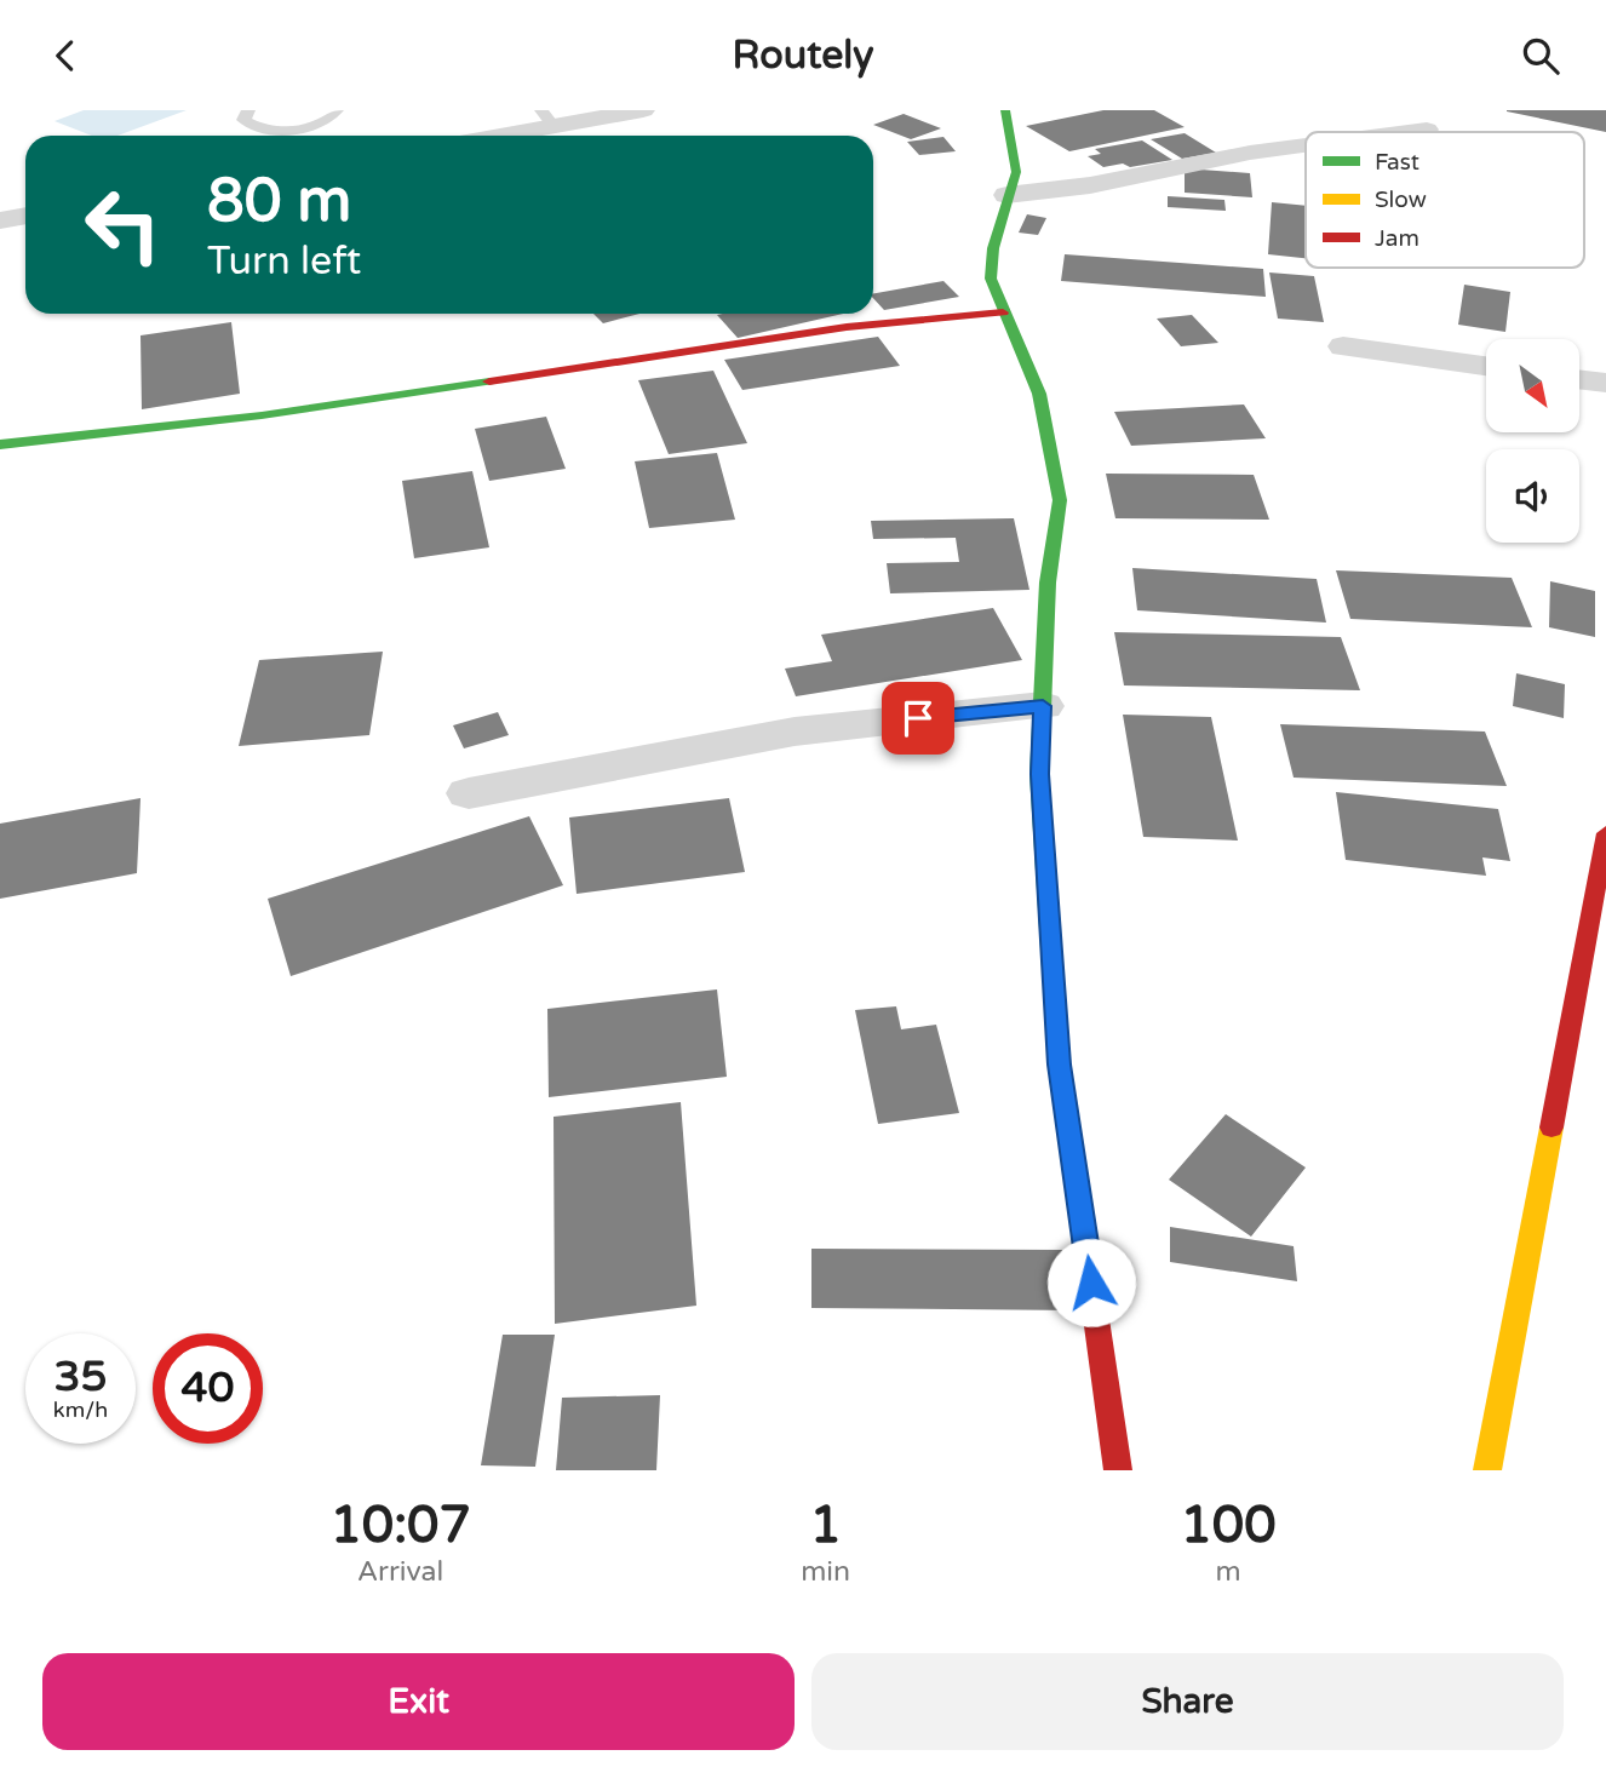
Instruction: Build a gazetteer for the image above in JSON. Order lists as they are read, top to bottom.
{
  "legend": ["Fast", "Slow", "Jam"],
  "north": "bottom right",
  "page": {
    "header": "Routely",
    "turn": ["80 m", "Turn left"],
    "speed": "35 km/h",
    "limit": "40",
    "eta": [
      "10:07",
      "Arrival",
      "1",
      "min",
      "100",
      "m"
    ],
    "buttons": ["Exit", "Share"]
  }
}
